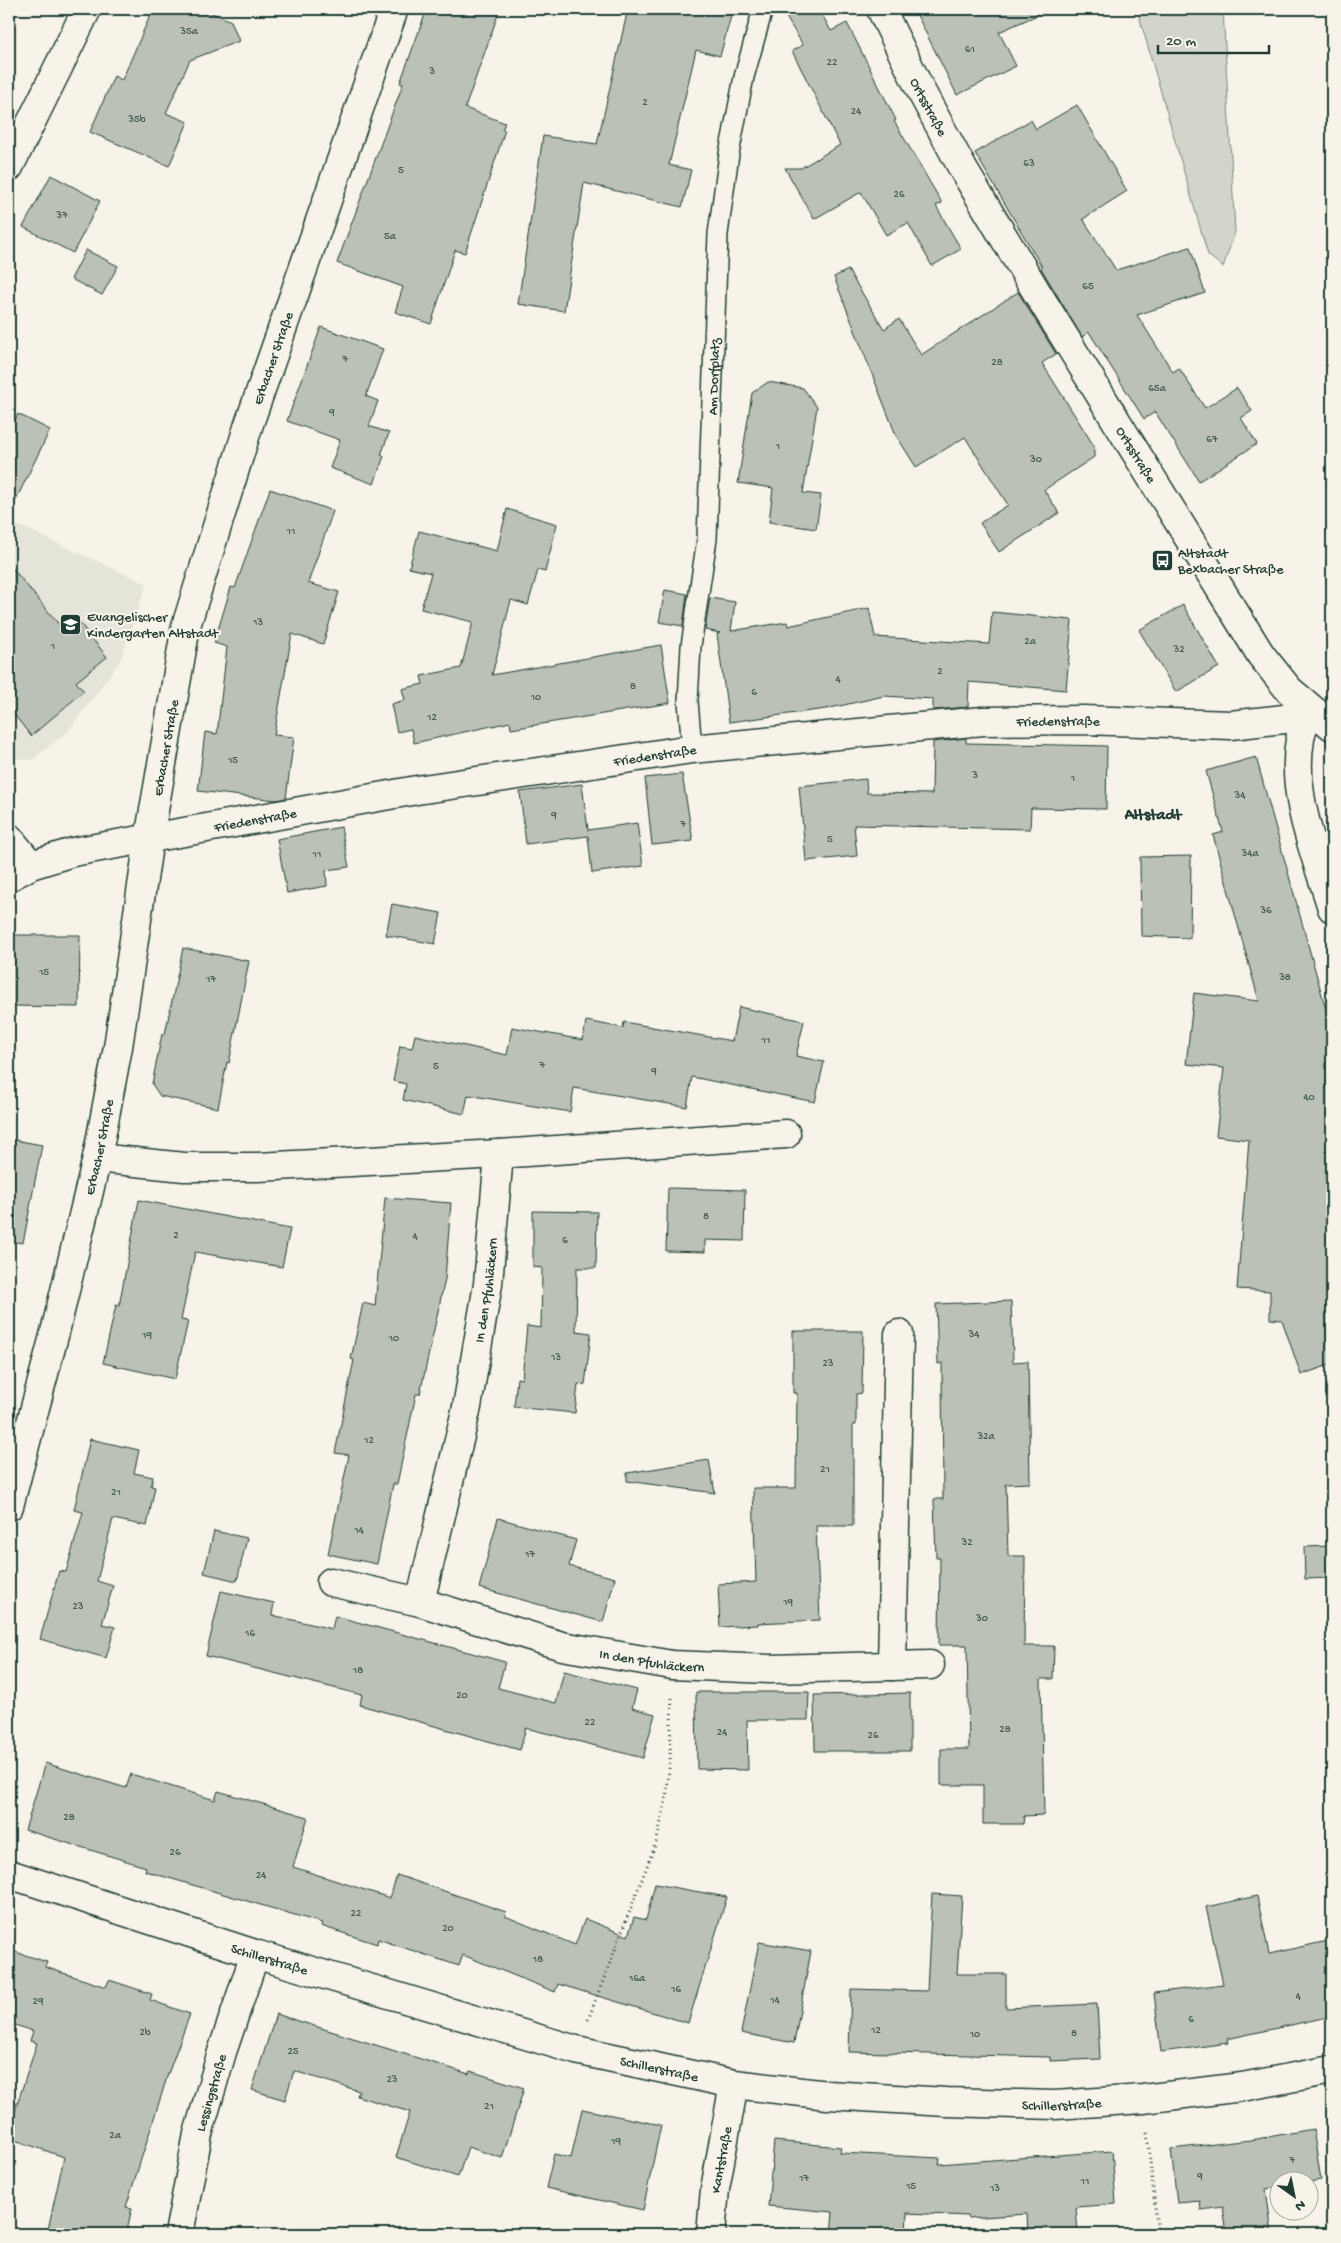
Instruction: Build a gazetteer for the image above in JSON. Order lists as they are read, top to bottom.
{
  "streets": {
    "street": [
      "Ortsstraße",
      "Erbacher Straße",
      "Friedenstraße",
      "In den Pfuhläckern",
      "Schillerstraße",
      "Lessingstraße",
      "Kantstraße"
    ],
    "lane": ["Am Dorfplatz"]
  },
  "crossings": [
    ["Ortsstraße", "Friedenstraße"],
    ["Erbacher Straße", "Friedenstraße"],
    ["Am Dorfplatz", "Friedenstraße"],
    ["Schillerstraße", "Lessingstraße"],
    ["Schillerstraße", "Kantstraße"]
  ],
  "districts": ["Altstadt"],
  "places": {
    "bus stop": ["Altstadt Bexbacher Straße"],
    "school or university": ["Evangelischer Kindergarten Altstadt"]
  },
  "house_numbers": [
    "35a",
    "61",
    "22",
    "3",
    "2",
    "24",
    "35b",
    "63",
    "5",
    "26",
    "37",
    "5a",
    "65",
    "7",
    "28",
    "65a",
    "9",
    "67",
    "1",
    "30",
    "11",
    "13",
    "2a",
    "1",
    "32",
    "2",
    "4",
    "8",
    "6",
    "10",
    "12",
    "15",
    "3",
    "1",
    "34",
    "9",
    "7",
    "5",
    "34a",
    "11",
    "36",
    "15",
    "38",
    "17",
    "11",
    "7",
    "5",
    "9",
    "40",
    "8",
    "2",
    "4",
    "6",
    "34",
    "19",
    "10",
    "13",
    "23",
    "32a",
    "12",
    "21",
    "21",
    "14",
    "32",
    "17",
    "19",
    "23",
    "30",
    "16",
    "18",
    "20",
    "22",
    "28",
    "24",
    "26",
    "28",
    "26",
    "24",
    "22",
    "20",
    "18",
    "16a",
    "16",
    "4",
    "14",
    "29",
    "6",
    "12",
    "2b",
    "8",
    "10",
    "25",
    "23",
    "21",
    "2a",
    "19",
    "7",
    "9",
    "17",
    "11",
    "15",
    "13"
  ],
  "scale_bar": "20 m",
  "north": "bottom right"
}
